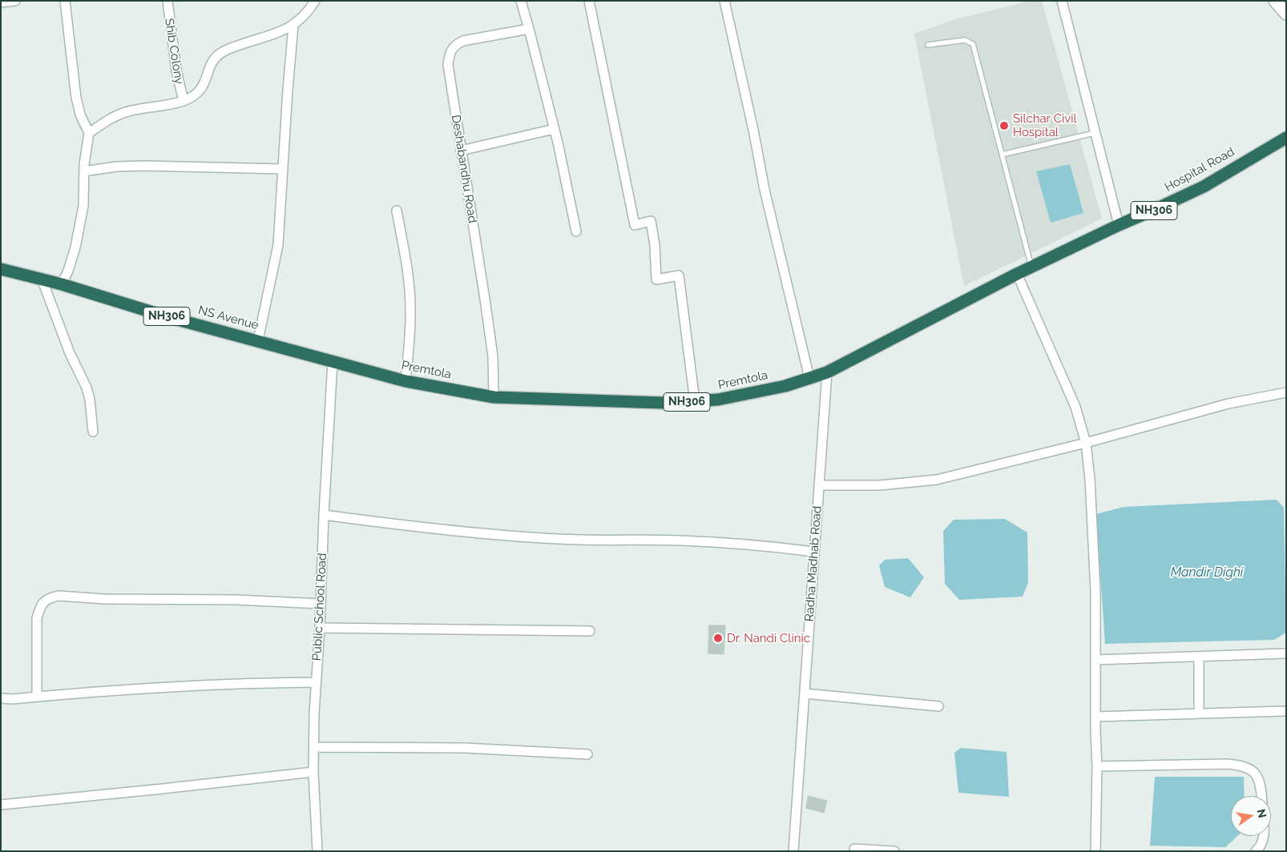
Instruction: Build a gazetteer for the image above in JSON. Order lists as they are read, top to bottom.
{
  "streets": {
    "highway": [
      "Hospital Road",
      "NH306",
      "NS Avenue",
      "Premtola"
    ],
    "street": [
      "Shib Colony",
      "Deshabandhu Road",
      "Radha Madhab Road",
      "Public School Road"
    ]
  },
  "crossings": [
    ["Deshabandhu Road", "Premtola"],
    ["Hospital Road", "Premtola"],
    ["NS Avenue", "Premtola"],
    ["NS Avenue", "Public School Road"],
    ["Premtola", "Radha Madhab Road"],
    ["Premtola", "Public School Road"]
  ],
  "water": ["Mandir Dighi"],
  "places": ["Silchar Civil Hospital", "Dr. Nandi Clinic"],
  "north": "right"
}
